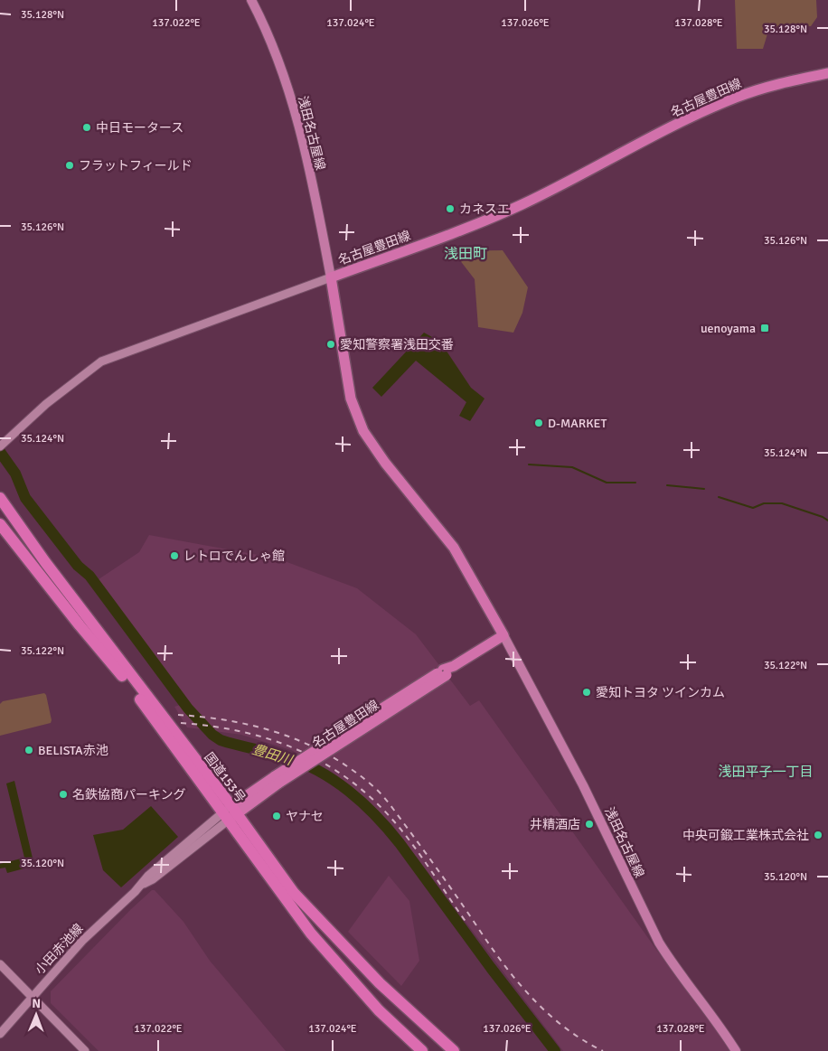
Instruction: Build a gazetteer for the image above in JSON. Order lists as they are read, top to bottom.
{
  "streets": {
    "highway": ["国道153号"],
    "main road": ["名古屋豊田線", "浅田名古屋線"],
    "street": ["小田赤池線"]
  },
  "crossings": [
    ["名古屋豊田線", "浅田名古屋線"],
    ["名古屋豊田線", "国道153号"],
    ["名古屋豊田線", "小田赤池線"],
    ["国道153号", "小田赤池線"]
  ],
  "districts": ["浅田町", "浅田平子一丁目"],
  "water": ["豊田川"],
  "places": {
    "other": [
      "中日モータース",
      "フラットフィールド",
      "カネスエ",
      "愛知警察署浅田交番",
      "D-MARKET",
      "レトロでんしゃ館",
      "愛知トヨタ ツインカム",
      "BELISTA赤池",
      "名鉄協商パーキング",
      "ヤナセ",
      "井精酒店",
      "中央可鍛工業株式会社"
    ],
    "transit": ["uenoyama"]
  },
  "north": "top",
  "coordinates": [
    "35.128°N",
    "137.022°E",
    "137.024°E",
    "137.026°E",
    "137.028°E",
    "35.126°N",
    "35.124°N",
    "35.122°N",
    "35.120°N"
  ]
}
